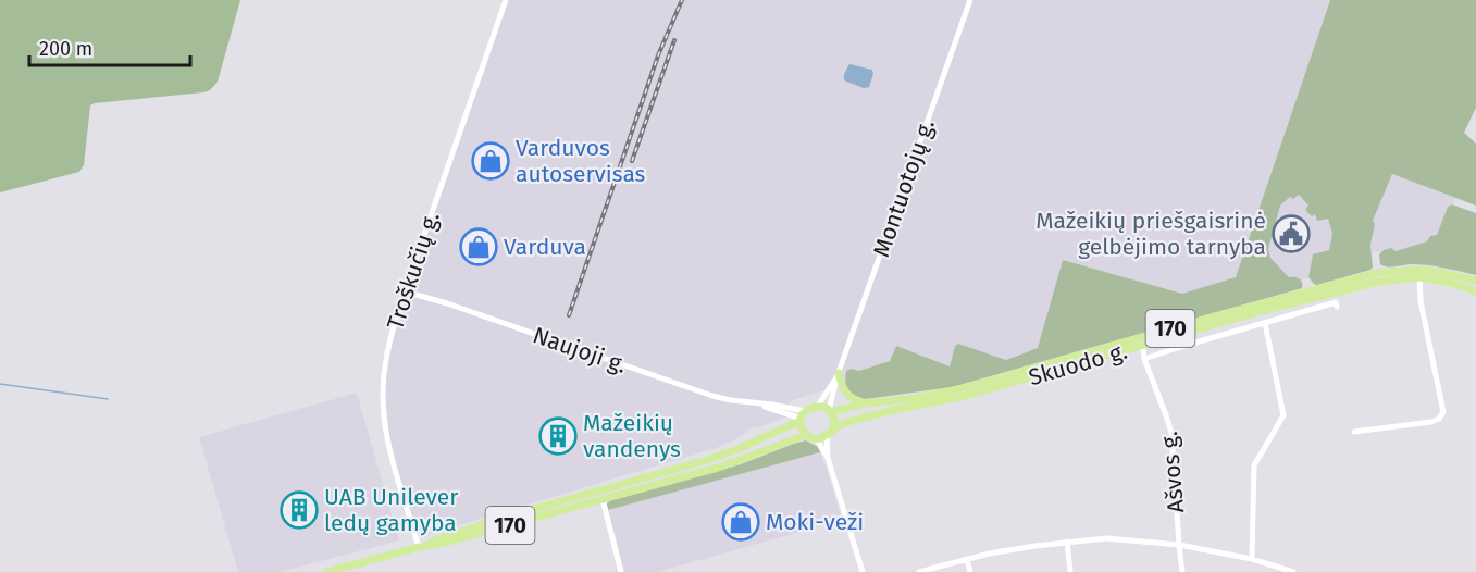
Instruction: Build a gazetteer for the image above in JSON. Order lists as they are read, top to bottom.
{
  "streets": {
    "main road": ["170", "Skuodo g."],
    "street": [
      "Montuotojų g.",
      "Troškučių g.",
      "Naujoji g.",
      "Ašvos g."
    ]
  },
  "crossings": [
    ["Montuotojų g.", "170"],
    ["Montuotojų g.", "Naujoji g."],
    ["Montuotojų g.", "Skuodo g."],
    ["Troškučių g.", "170"],
    ["Troškučių g.", "Naujoji g."],
    ["170", "Naujoji g."],
    ["170", "Skuodo g."],
    ["Naujoji g.", "Skuodo g."],
    ["Skuodo g.", "Ašvos g."]
  ],
  "places": {
    "shop": ["Varduvos autoservisas", "Varduva", "Moki-veži"],
    "public building": ["Mažeikių priešgaisrinė gelbėjimo tarnyba"],
    "building": ["Mažeikių vandenys", "UAB Unilever ledų gamyba"]
  },
  "scale_bar": "200 m"
}
